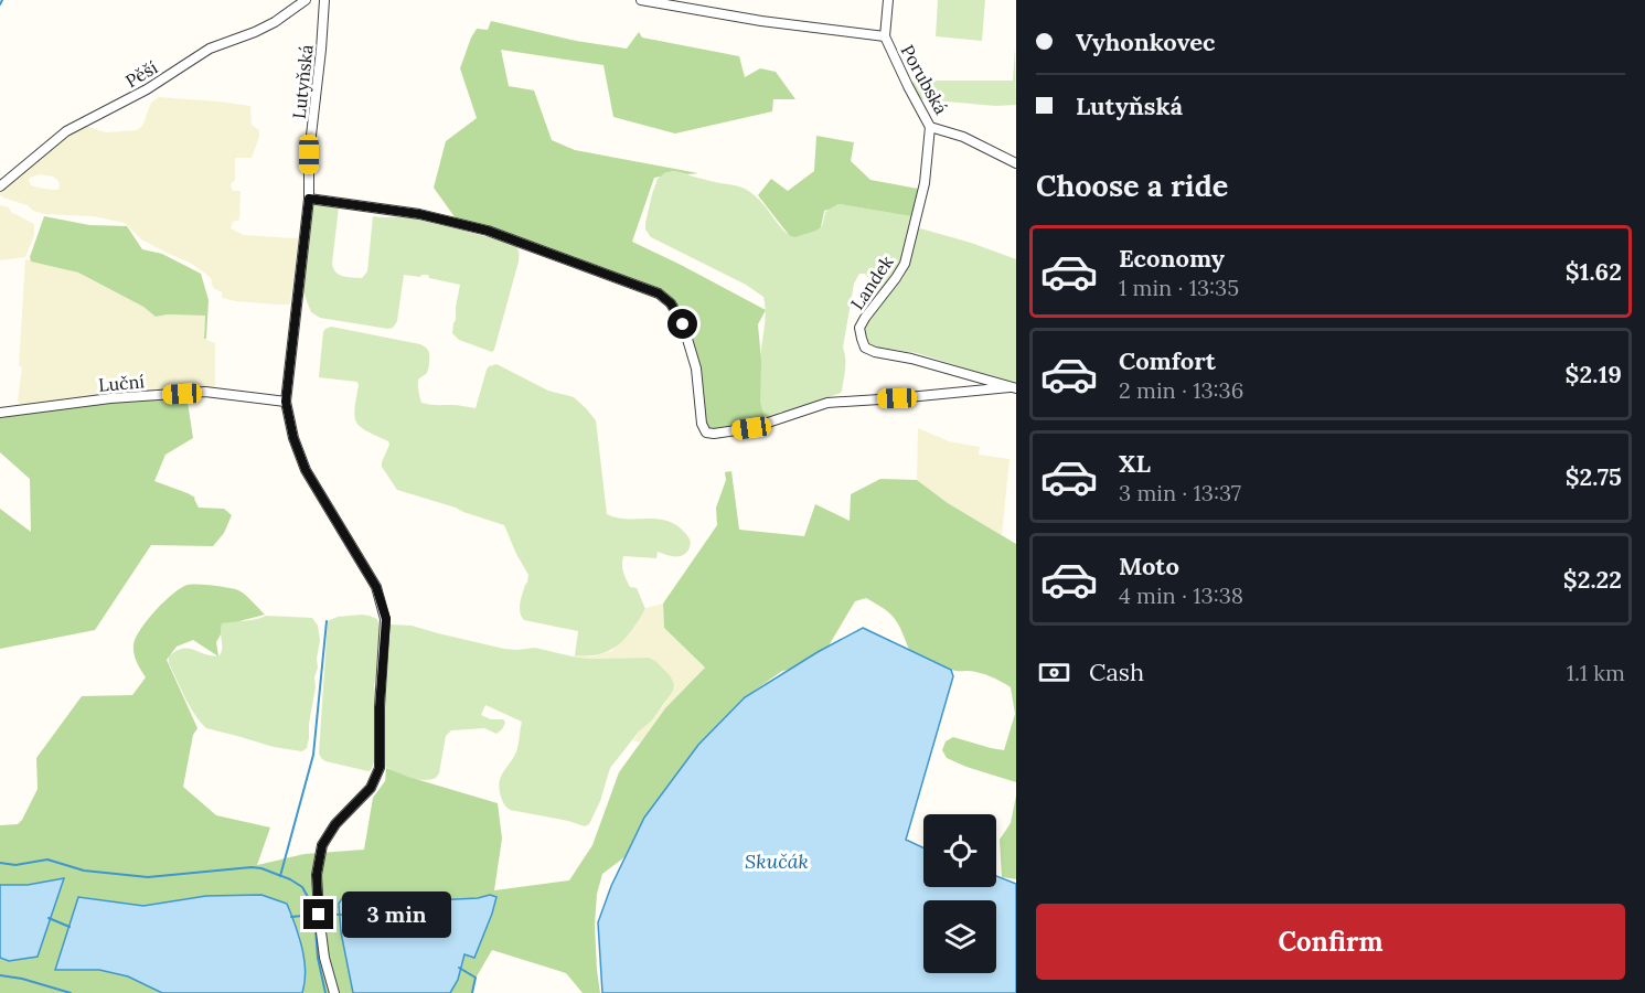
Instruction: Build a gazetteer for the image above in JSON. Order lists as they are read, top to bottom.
{
  "streets": {
    "street": [
      "Pěší",
      "Porubská",
      "Lutyňská",
      "Landek",
      "Luční"
    ]
  },
  "crossings": [
    ["Porubská", "Landek"],
    ["Lutyňská", "Luční"]
  ],
  "water": ["Skučák"],
  "page": {
    "banner": ["Vyhonkovec", "Lutyňská"],
    "heading": "Choose a ride",
    "list": [
      {
        "name": "Economy",
        "note": "1 min · 13:35",
        "value": "$1.62"
      },
      {
        "name": "Comfort",
        "note": "2 min · 13:36",
        "value": "$2.19"
      },
      {
        "name": "XL",
        "note": "3 min · 13:37",
        "value": "$2.75"
      },
      {
        "name": "Moto",
        "note": "4 min · 13:38",
        "value": "$2.22"
      }
    ],
    "pay": ["Cash", "1.1 km"],
    "buttons": "Confirm",
    "bubble": "3 min"
  }
}
